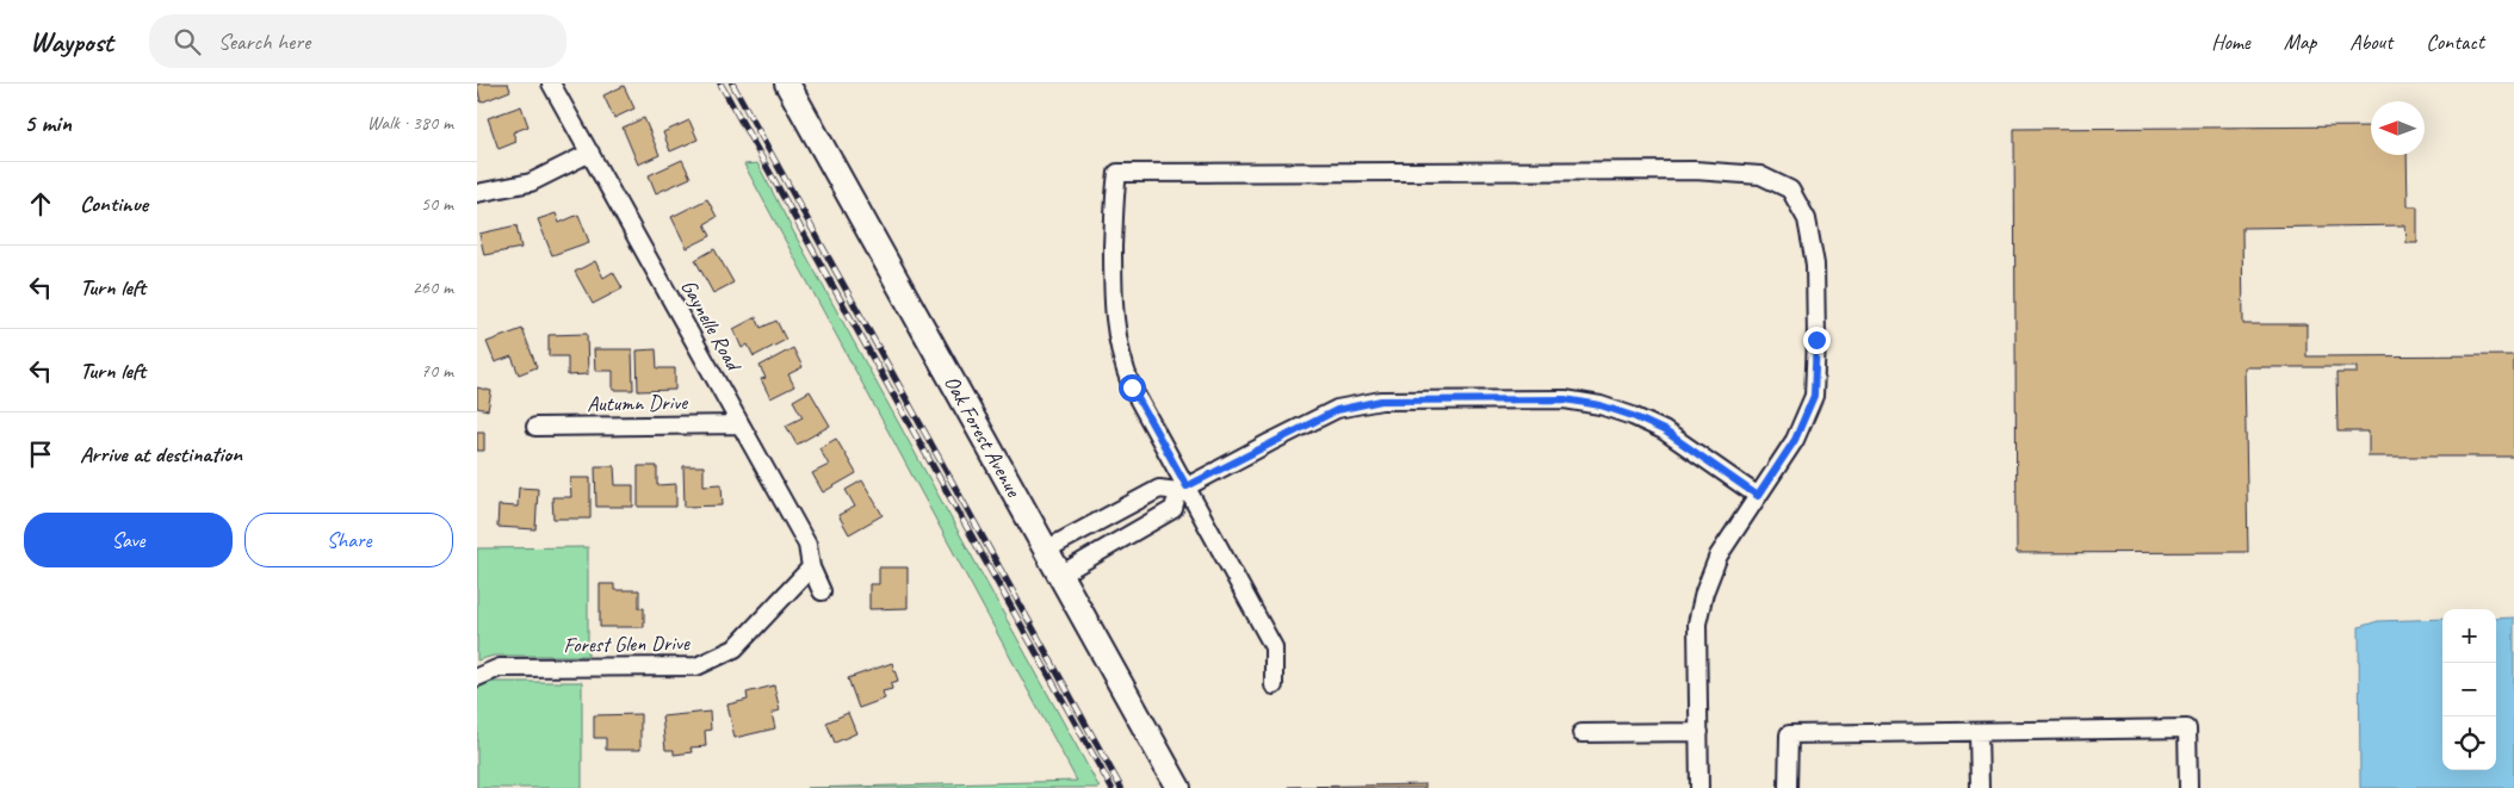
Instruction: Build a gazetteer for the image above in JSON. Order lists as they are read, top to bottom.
{
  "streets": {
    "street": [
      "Gaynelle Road",
      "Autumn Drive",
      "Oak Forest Avenue",
      "Forest Glen Drive"
    ]
  },
  "crossings": [
    ["Gaynelle Road", "Autumn Drive"],
    ["Gaynelle Road", "Forest Glen Drive"]
  ],
  "north": "left",
  "page": {
    "header": "Waypost",
    "search": "Search here",
    "nav": [
      "Home",
      "Map",
      "About",
      "Contact"
    ],
    "heading": ["5 min", "Walk · 380 m"],
    "list": [
      ["Continue", "50 m"],
      ["Turn left", "260 m"],
      ["Turn left", "70 m"],
      "Arrive at destination"
    ],
    "buttons": ["Save", "Share"],
    "map_buttons": ["+", "−"]
  }
}
